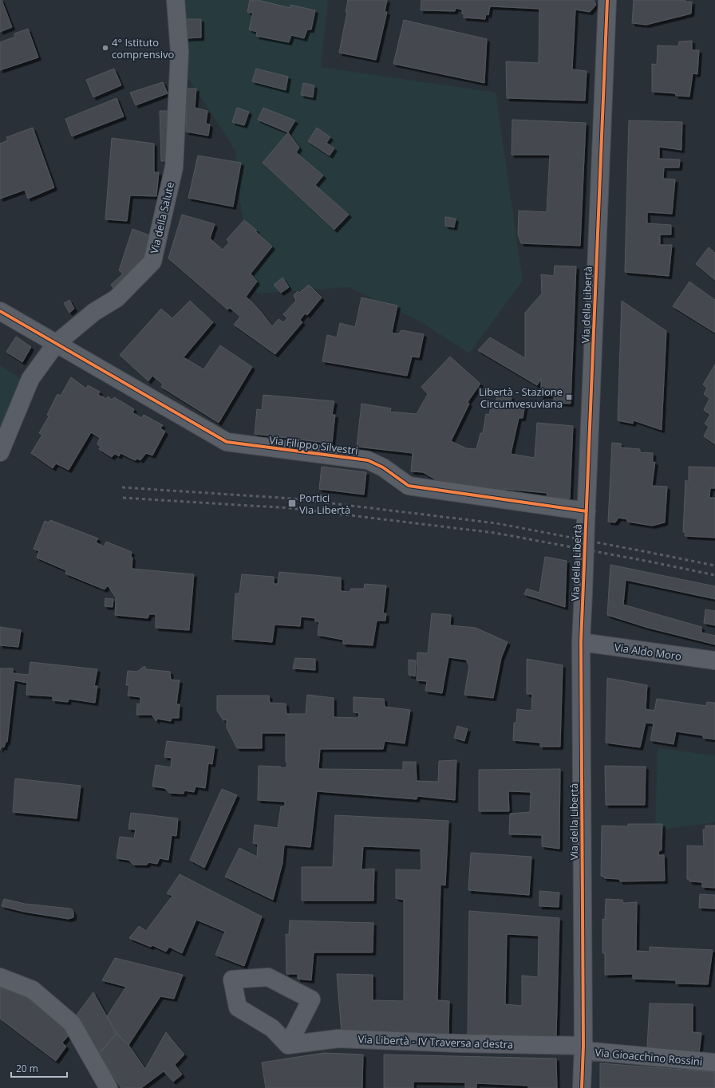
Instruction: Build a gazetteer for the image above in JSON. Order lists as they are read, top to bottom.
{
  "streets": {
    "street": [
      "Via della Salute",
      "Via della Libertà",
      "Via Filippo Silvestri",
      "Via Aldo Moro",
      "Via Libertà - IV Traversa a destra",
      "Via Gioacchino Rossini"
    ]
  },
  "crossings": [
    ["Via della Salute", "Via Filippo Silvestri"],
    ["Via della Libertà", "Via Filippo Silvestri"],
    ["Via della Libertà", "Via Aldo Moro"],
    ["Via della Libertà", "Via Libertà - IV Traversa a destra"],
    ["Via della Libertà", "Via Gioacchino Rossini"],
    ["Via Libertà - IV Traversa a destra", "Via Gioacchino Rossini"]
  ],
  "places": {
    "other": ["4° Istituto comprensivo"],
    "transit": ["Libertà - Stazione Circumvesuviana", "Portici Via Libertà"]
  },
  "scale_bar": "20 m"
}
